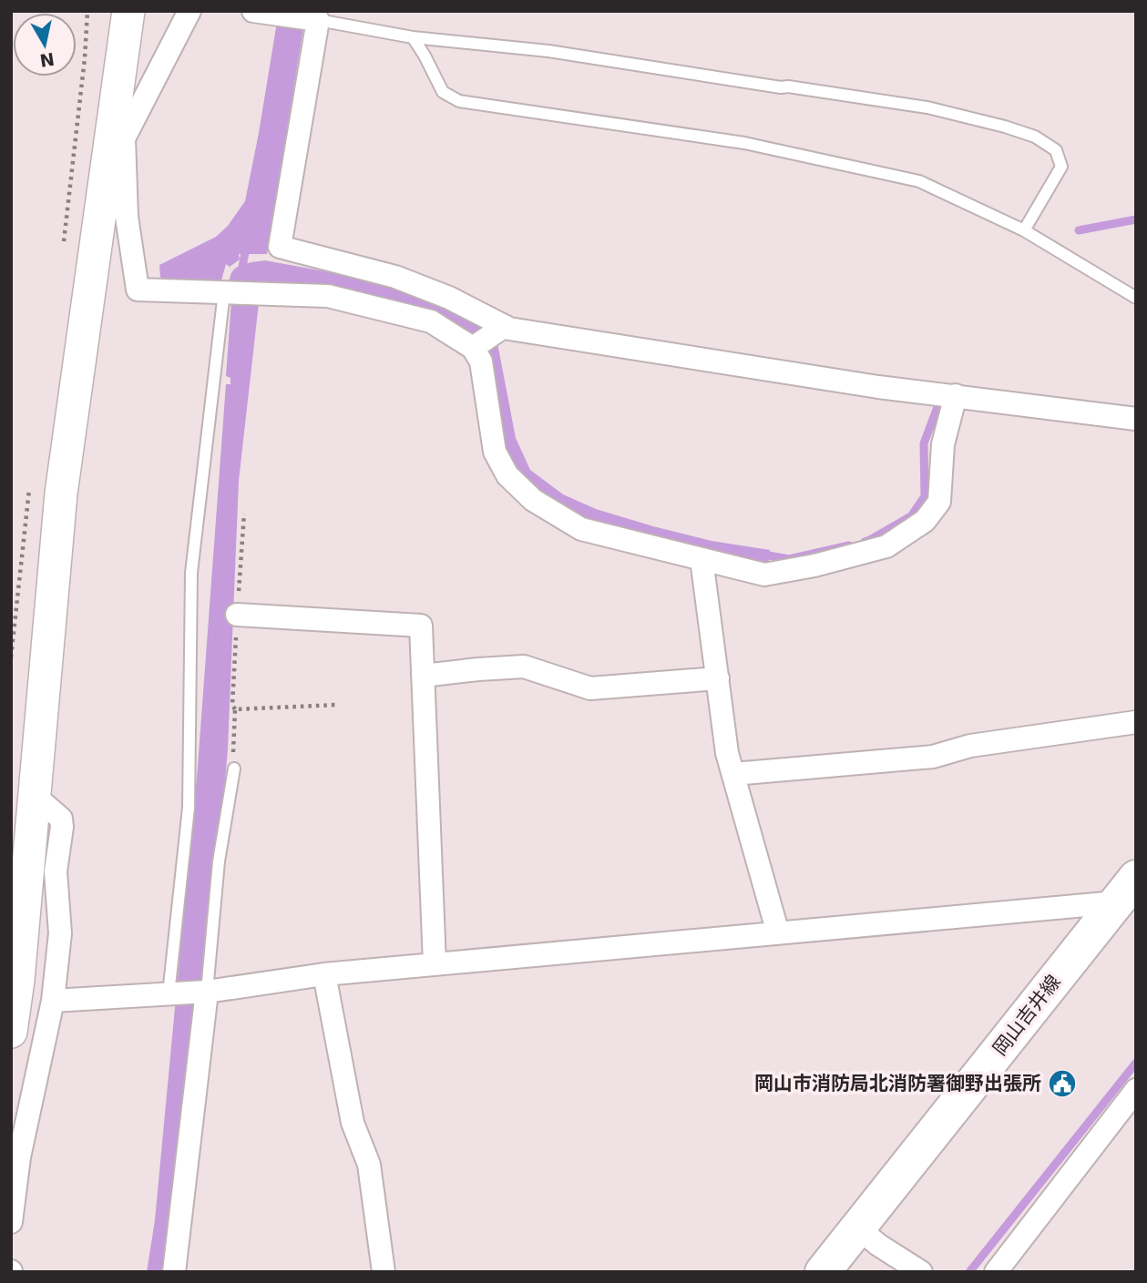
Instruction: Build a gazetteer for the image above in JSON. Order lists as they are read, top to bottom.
{
  "streets": {
    "main road": ["岡山吉井線"]
  },
  "places": {
    "public building": ["岡山市消防局北消防署御野出張所"]
  },
  "north": "bottom"
}
